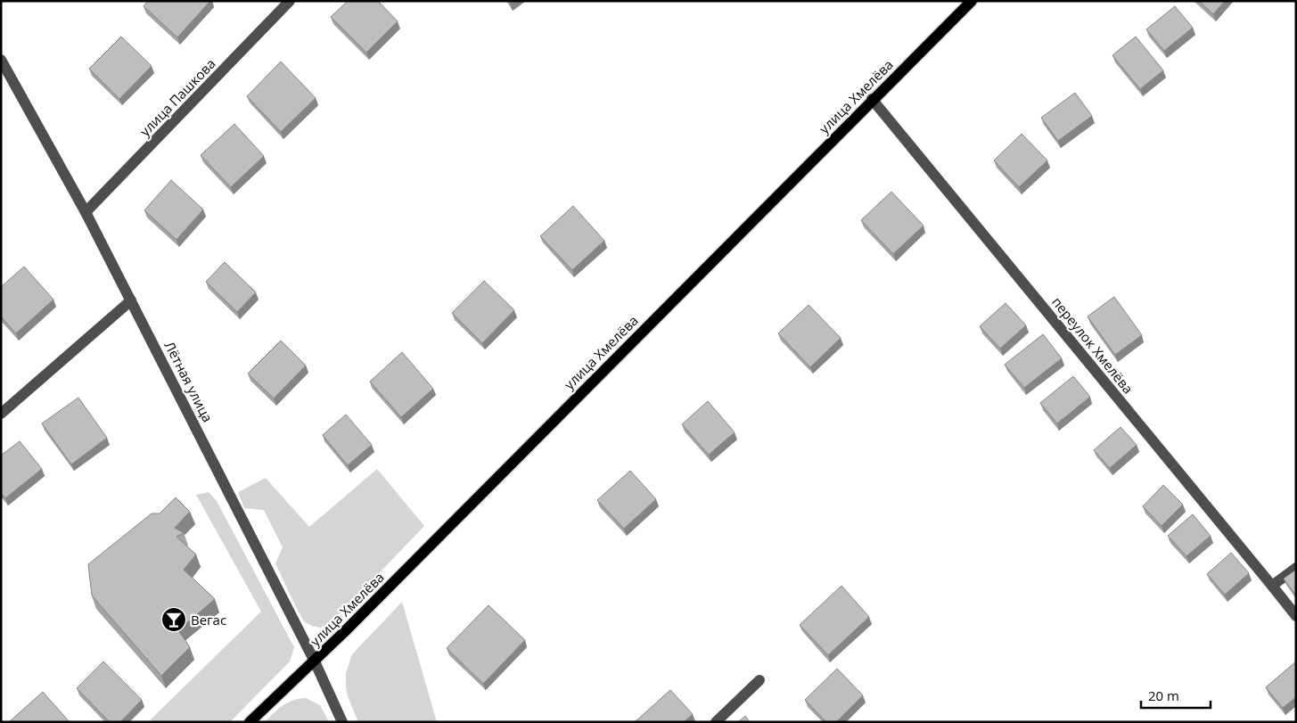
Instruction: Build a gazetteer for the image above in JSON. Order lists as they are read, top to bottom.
{
  "streets": {
    "main road": ["улица Хмелёва"],
    "street": ["улица Пашкова", "переулок Хмелёва", "Лётная улица"]
  },
  "crossings": [
    ["улица Хмелёва", "переулок Хмелёва"],
    ["улица Хмелёва", "Лётная улица"],
    ["улица Пашкова", "Лётная улица"]
  ],
  "places": {
    "bar": ["Вегас"]
  },
  "scale_bar": "20 m"
}
